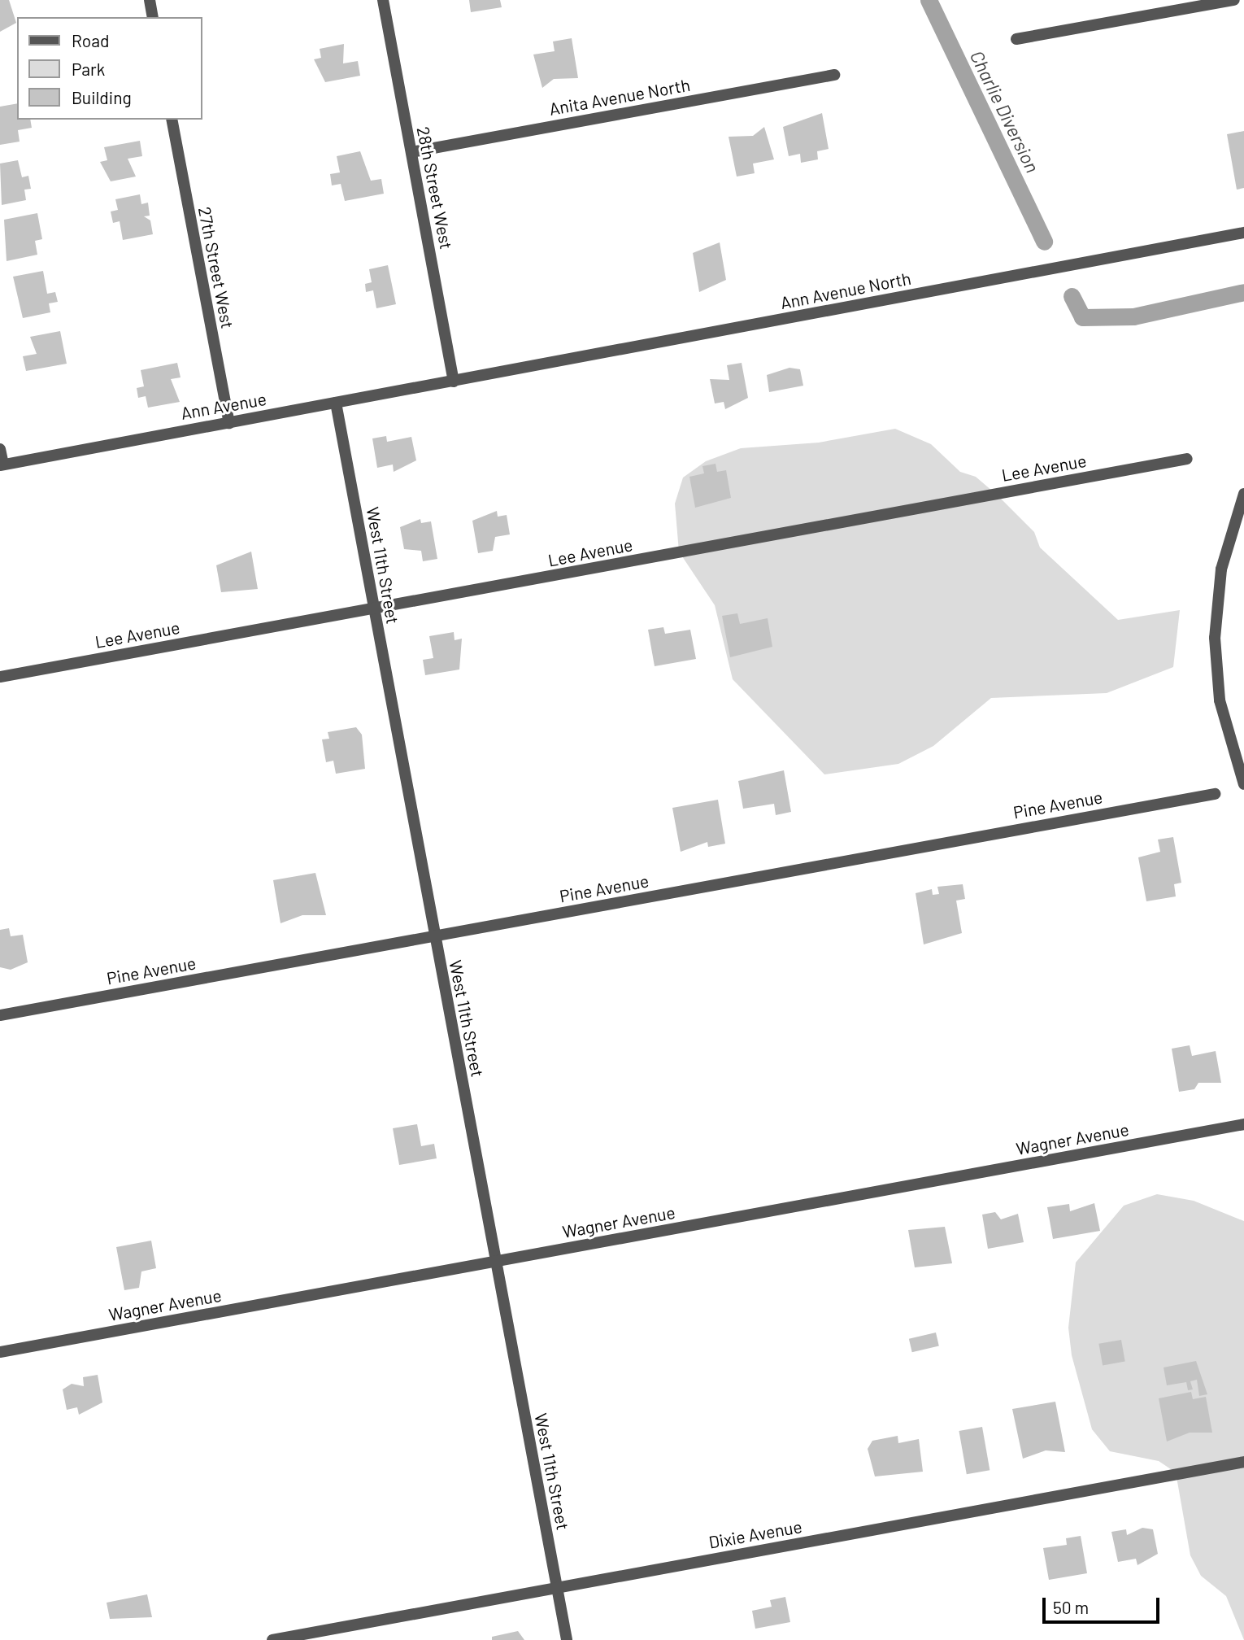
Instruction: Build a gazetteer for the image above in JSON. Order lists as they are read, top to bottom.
{
  "streets": {
    "street": [
      "Anita Avenue North",
      "28th Street West",
      "27th Street West",
      "Ann Avenue North",
      "Ann Avenue",
      "Lee Avenue",
      "West 11th Street",
      "Pine Avenue",
      "Wagner Avenue",
      "Dixie Avenue"
    ]
  },
  "crossings": [
    ["Anita Avenue North", "28th Street West"],
    ["28th Street West", "Ann Avenue North"],
    ["28th Street West", "Ann Avenue"],
    ["27th Street West", "Ann Avenue"],
    ["Ann Avenue North", "Ann Avenue"],
    ["Ann Avenue", "West 11th Street"],
    ["Lee Avenue", "West 11th Street"],
    ["West 11th Street", "Pine Avenue"],
    ["West 11th Street", "Wagner Avenue"],
    ["West 11th Street", "Dixie Avenue"]
  ],
  "water": ["Charlie Diversion"],
  "legend": ["Road", "Park", "Building"],
  "scale_bar": "50 m"
}
